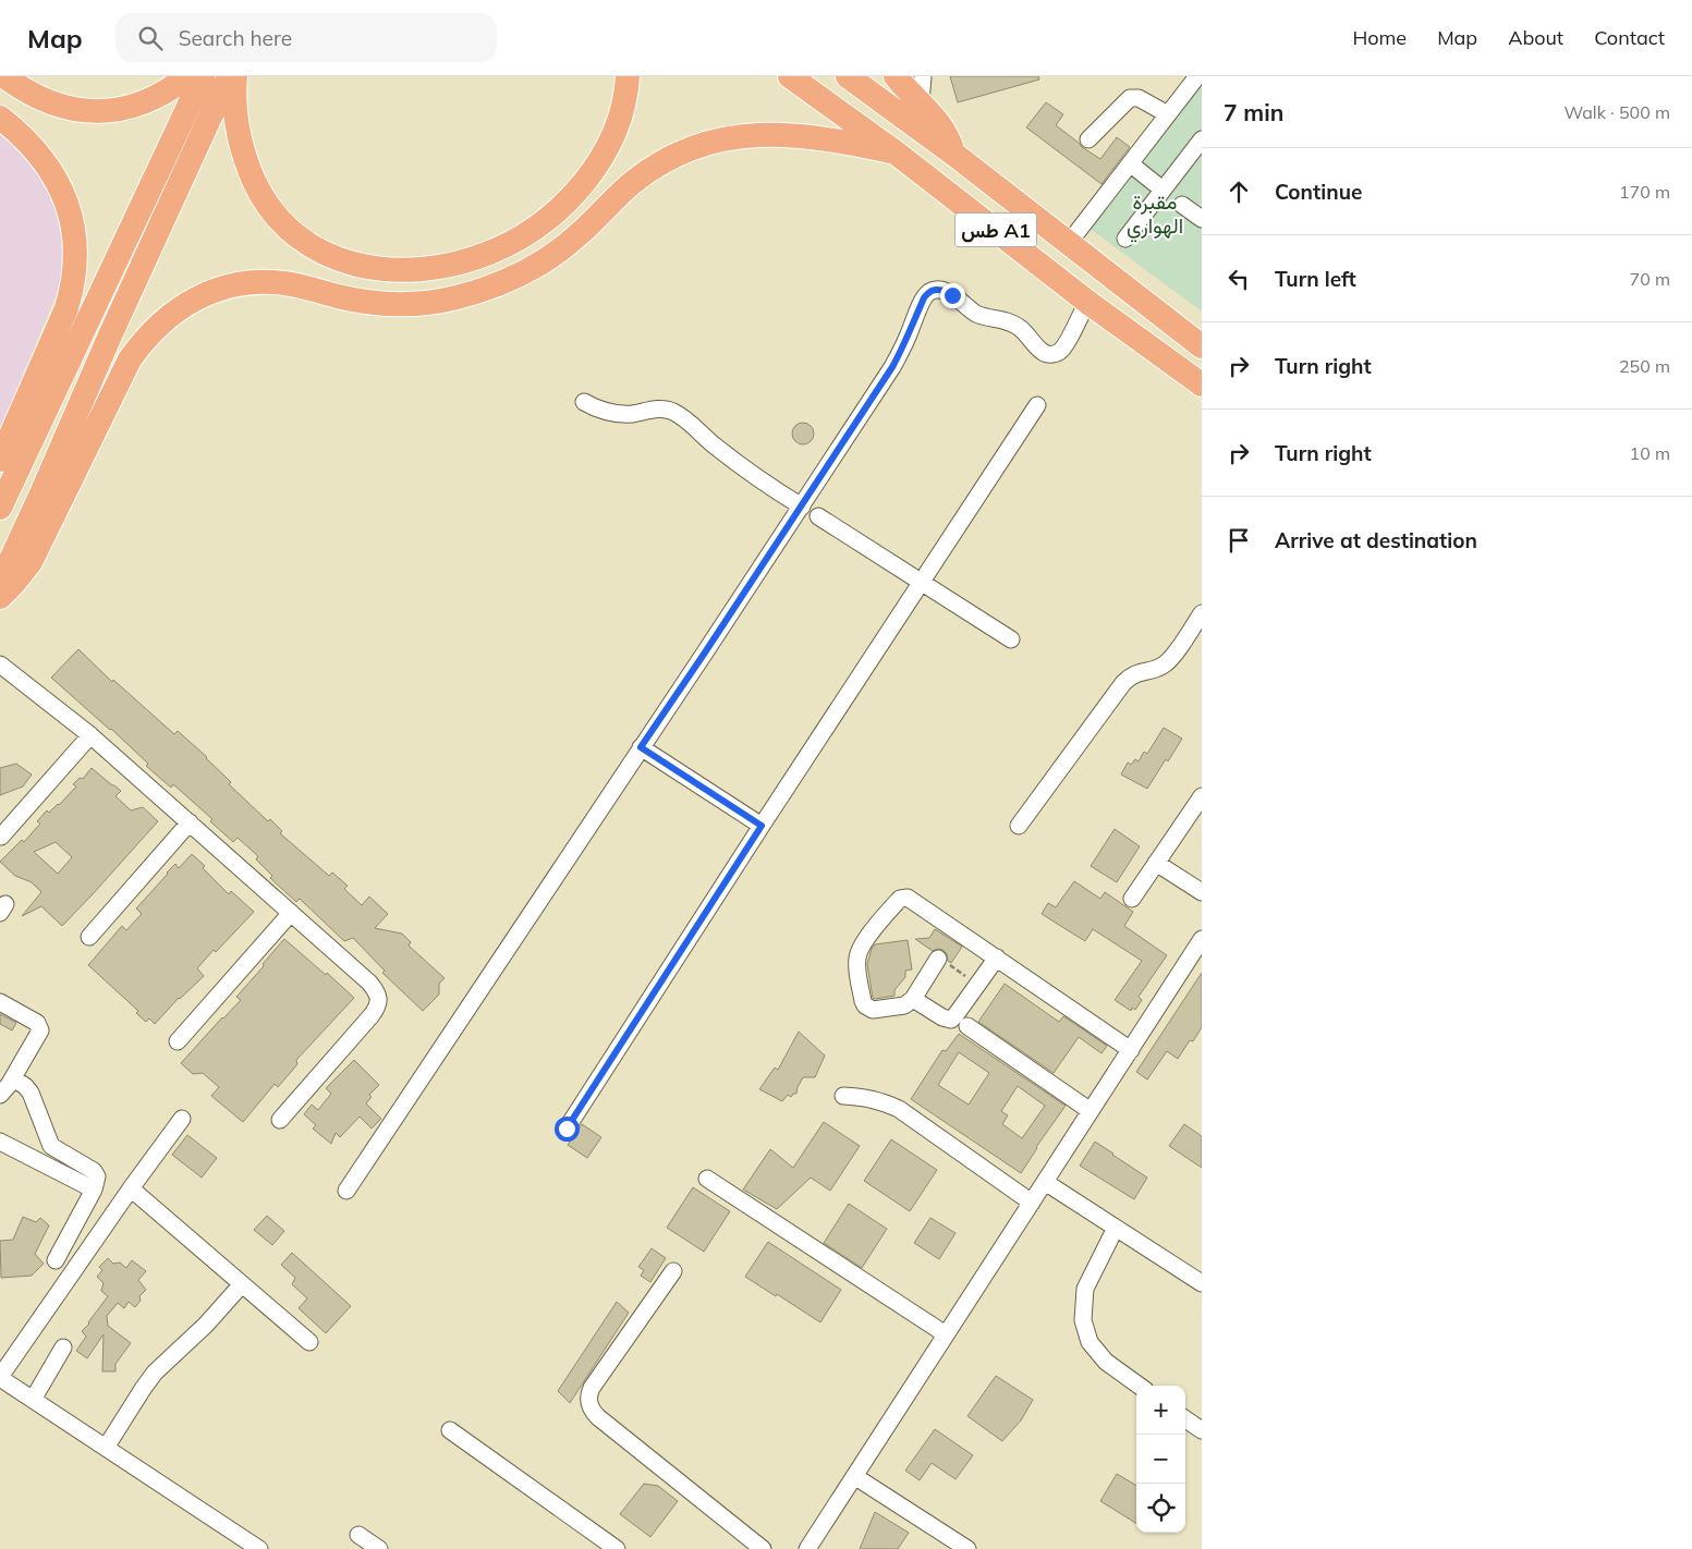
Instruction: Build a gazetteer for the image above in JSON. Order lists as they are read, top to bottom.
{
  "streets": {
    "highway": ["طس A1"]
  },
  "parks": ["مقبرة الهواري"],
  "page": {
    "header": "Map",
    "search": "Search here",
    "nav": [
      "Home",
      "Map",
      "About",
      "Contact"
    ],
    "heading": ["7 min", "Walk · 500 m"],
    "list": [
      ["Continue", "170 m"],
      ["Turn left", "70 m"],
      ["Turn right", "250 m"],
      ["Turn right", "10 m"],
      "Arrive at destination"
    ],
    "map_buttons": ["+", "−"]
  }
}
